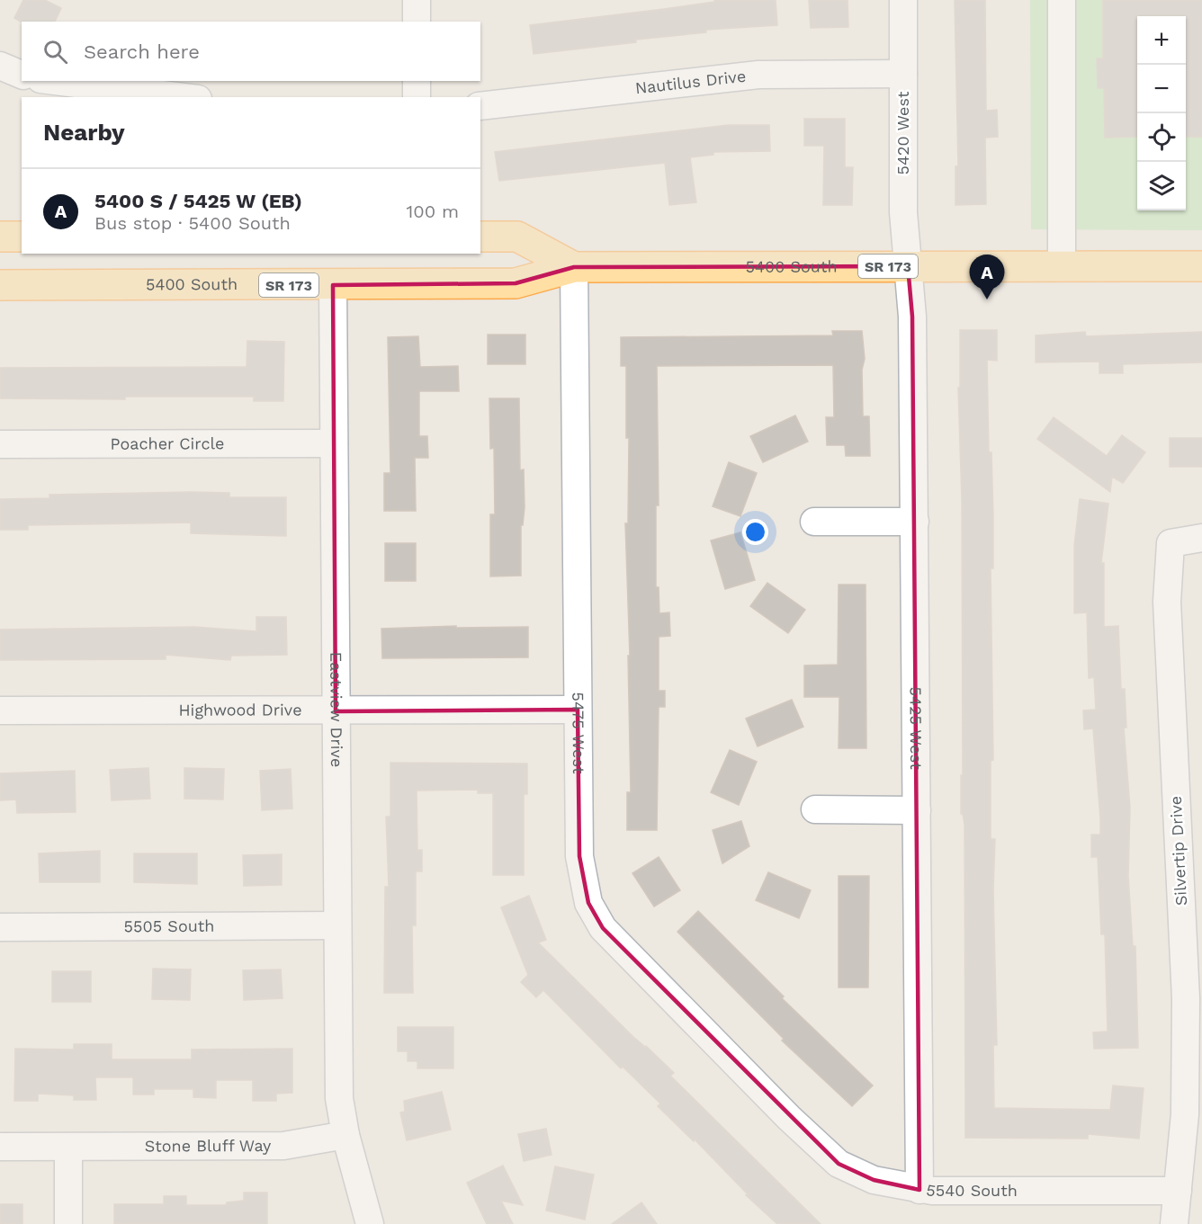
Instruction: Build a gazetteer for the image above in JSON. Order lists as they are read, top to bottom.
{
  "streets": {
    "main road": ["5400 South", "SR 173"],
    "street": [
      "Nautilus Drive",
      "5420 West",
      "Poacher Circle",
      "Eastview Drive",
      "Highwood Drive",
      "5425 West",
      "5475 West",
      "Silvertip Drive",
      "5505 South",
      "Stone Bluff Way",
      "5540 South"
    ]
  },
  "crossings": [
    ["Nautilus Drive", "5420 West"],
    ["5420 West", "5400 South"],
    ["5420 West", "5425 West"],
    ["5400 South", "Eastview Drive"],
    ["5400 South", "5425 West"],
    ["5400 South", "5475 West"],
    ["Poacher Circle", "Eastview Drive"],
    ["Eastview Drive", "Highwood Drive"],
    ["Eastview Drive", "5505 South"],
    ["Eastview Drive", "Stone Bluff Way"],
    ["Highwood Drive", "5475 West"],
    ["5425 West", "5540 South"],
    ["5475 West", "5540 South"],
    ["Silvertip Drive", "5540 South"]
  ],
  "page": {
    "map_buttons": ["+", "−"],
    "search": "Search here",
    "heading": "Nearby",
    "list": [
      {
        "mark": "A",
        "name": "5400 S / 5425 W (EB)",
        "note": "Bus stop · 5400 South",
        "value": "100 m"
      }
    ],
    "pins": "A"
  }
}
